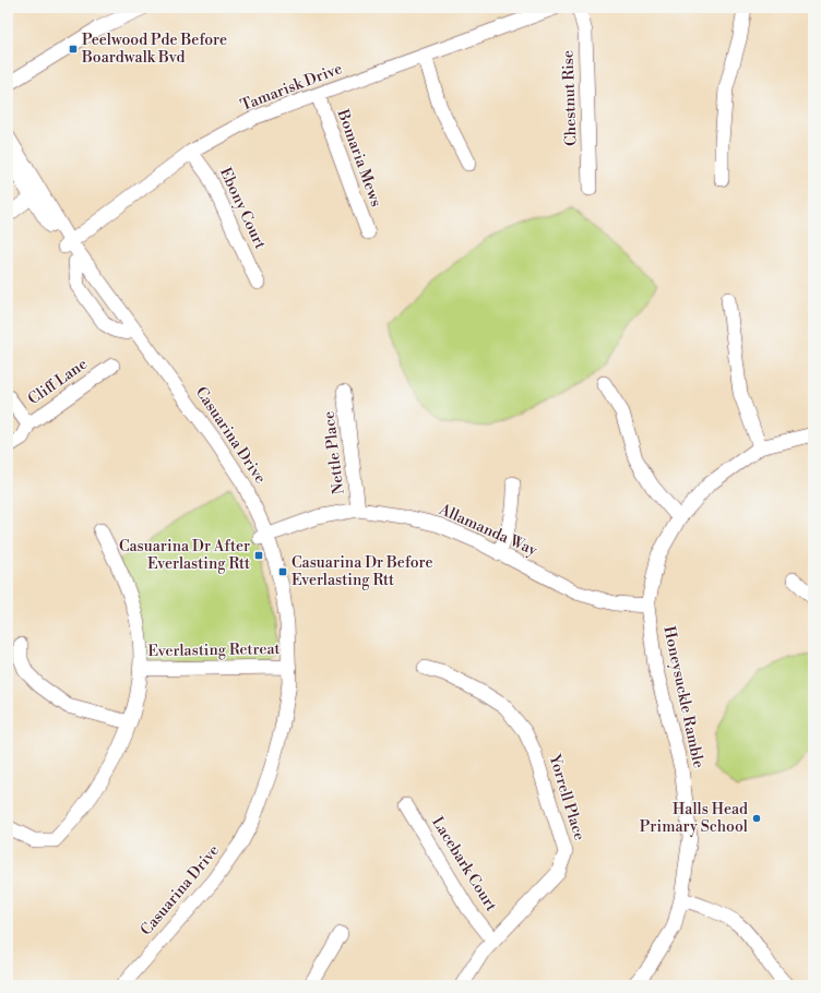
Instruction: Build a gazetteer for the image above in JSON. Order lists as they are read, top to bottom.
{
  "streets": {
    "street": [
      "Tamarisk Drive",
      "Chestnut Rise",
      "Bomaria Mews",
      "Ebony Court",
      "Cliff Lane",
      "Casuarina Drive",
      "Nettle Place",
      "Allamanda Way",
      "Everlasting Retreat",
      "Honeysuckle Ramble",
      "Yorrell Place",
      "Lacebark Court"
    ]
  },
  "crossings": [
    ["Tamarisk Drive", "Bomaria Mews"],
    ["Tamarisk Drive", "Ebony Court"],
    ["Tamarisk Drive", "Casuarina Drive"],
    ["Casuarina Drive", "Allamanda Way"],
    ["Casuarina Drive", "Everlasting Retreat"],
    ["Nettle Place", "Allamanda Way"],
    ["Allamanda Way", "Honeysuckle Ramble"],
    ["Yorrell Place", "Lacebark Court"]
  ],
  "places": {
    "transit": ["Peelwood Pde Before Boardwalk Bvd", "Casuarina Dr After Everlasting Rtt", "Casuarina Dr Before Everlasting Rtt"],
    "other": ["Halls Head Primary School"]
  }
}
